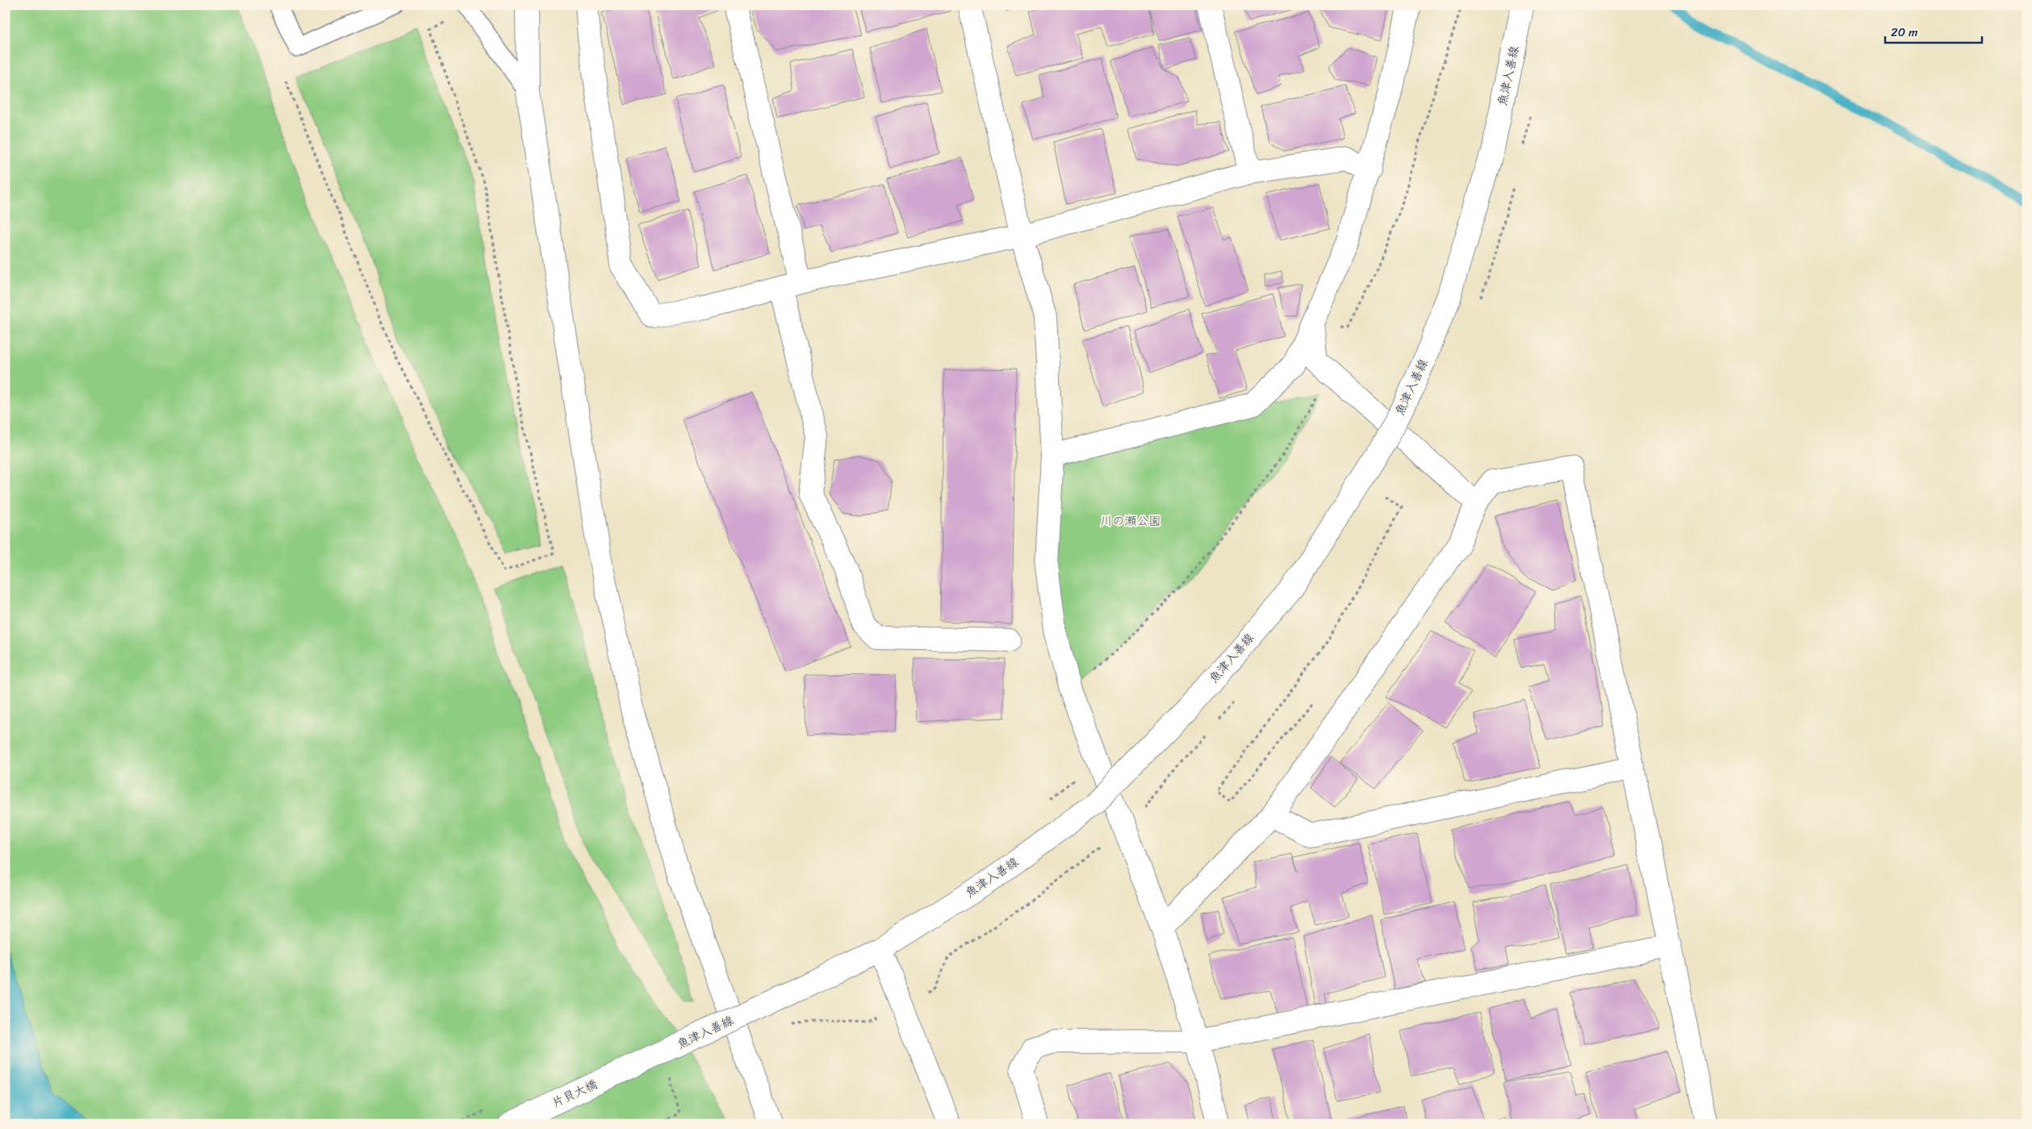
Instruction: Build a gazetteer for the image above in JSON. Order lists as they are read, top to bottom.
{
  "streets": {
    "street": ["魚津入善線", "片貝大橋"]
  },
  "crossings": [
    ["魚津入善線", "片貝大橋"]
  ],
  "parks": ["川の瀬公園"],
  "scale_bar": "20 m"
}
